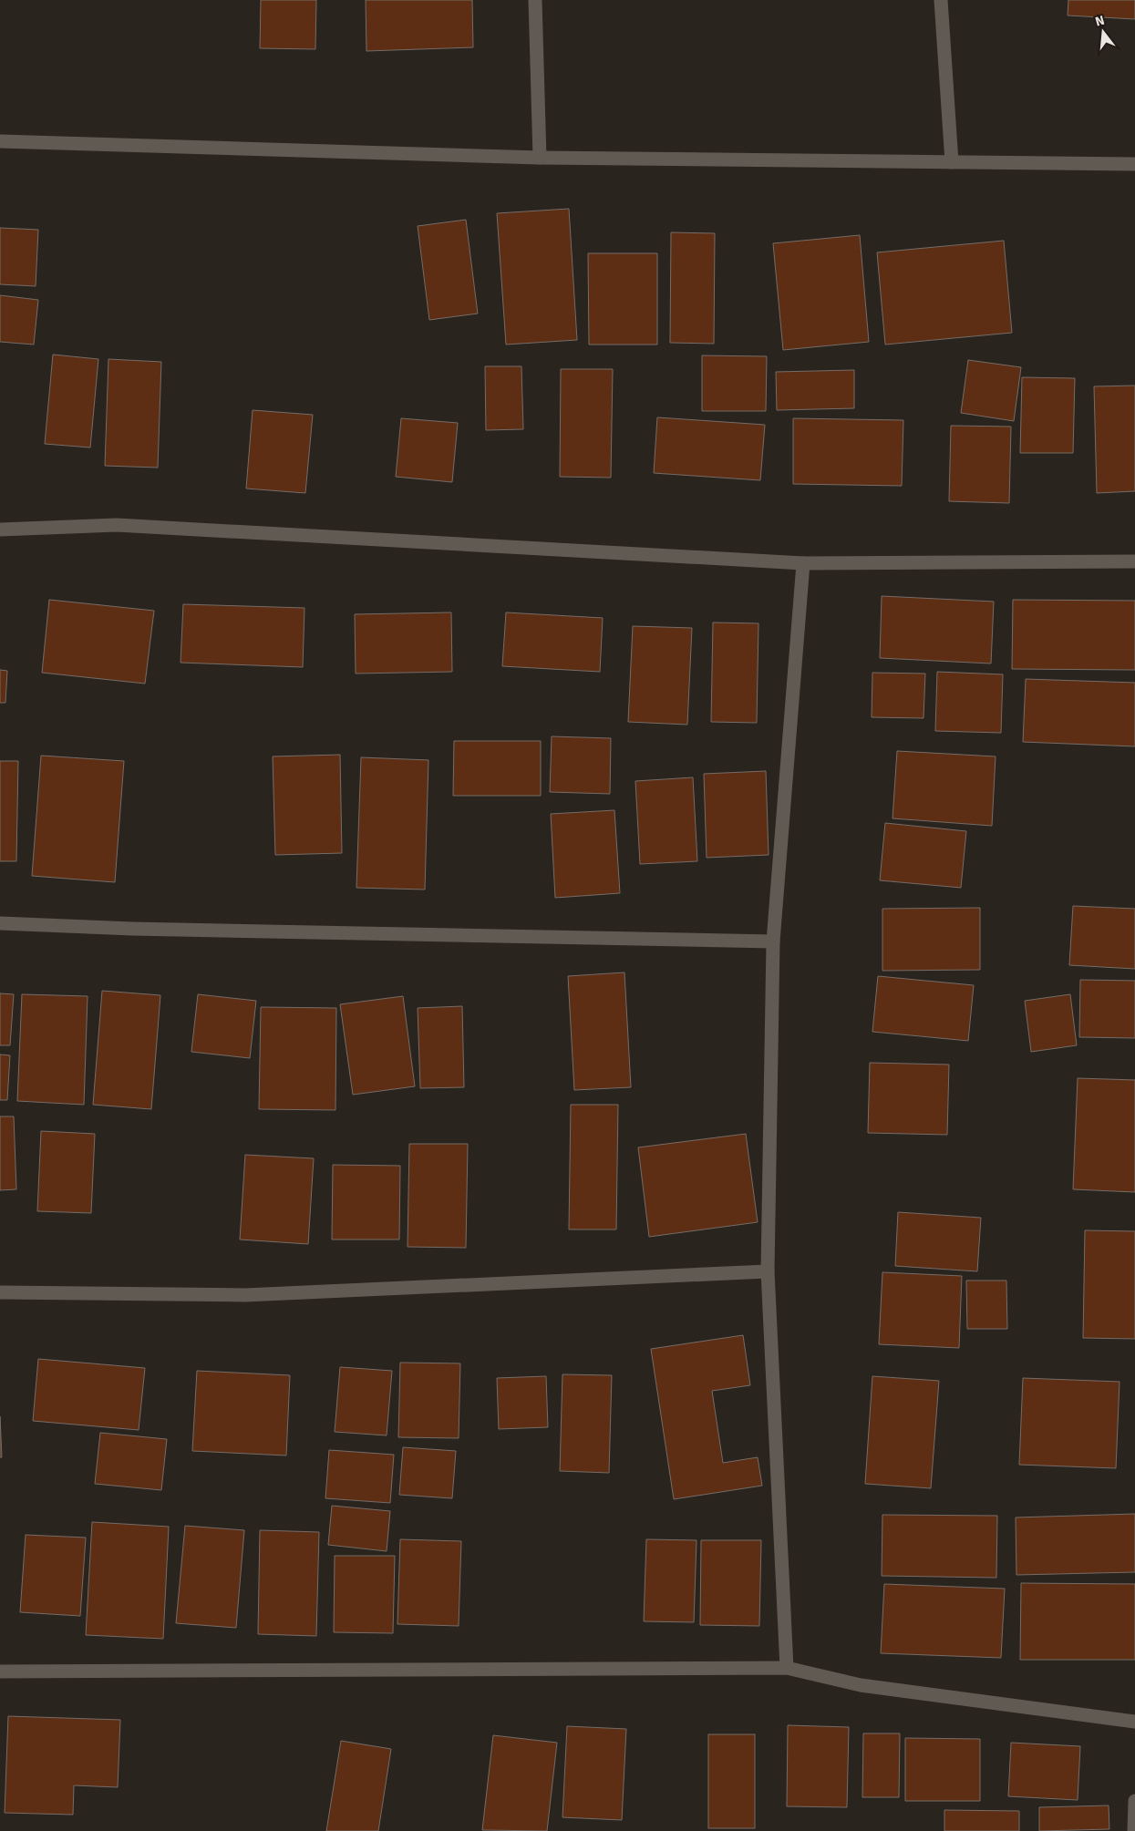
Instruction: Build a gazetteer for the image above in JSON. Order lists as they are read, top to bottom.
{
  "north": "top"
}
